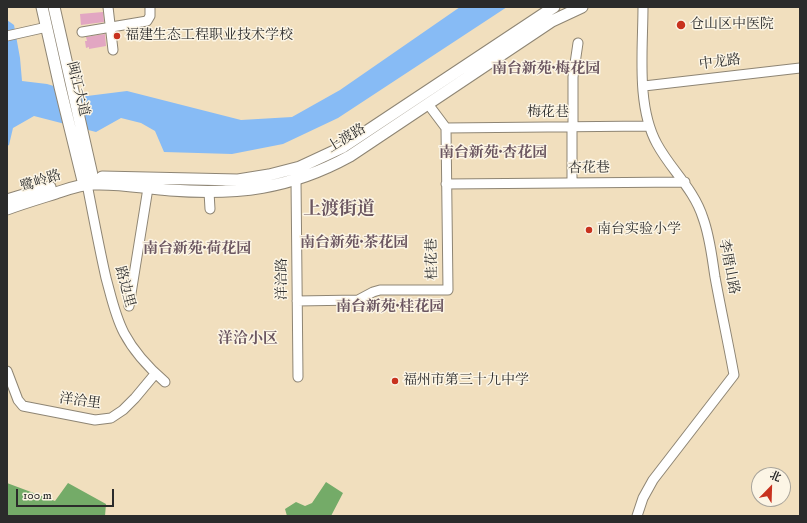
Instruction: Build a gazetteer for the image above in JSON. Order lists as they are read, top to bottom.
{
  "streets": {
    "main road": ["闽江大道", "上渡路", "鹭岭路"],
    "street": [
      "中龙路",
      "梅花巷",
      "杏花巷",
      "桂花巷",
      "李厝山路",
      "洋洽路",
      "路边里",
      "洋洽里"
    ]
  },
  "crossings": [
    ["中龙路", "李厝山路"],
    ["闽江大道", "上渡路"],
    ["闽江大道", "鹭岭路"],
    ["闽江大道", "路边里"],
    ["梅花巷", "桂花巷"],
    ["梅花巷", "李厝山路"],
    ["上渡路", "鹭岭路"],
    ["上渡路", "洋洽路"],
    ["上渡路", "路边里"],
    ["杏花巷", "桂花巷"],
    ["杏花巷", "李厝山路"],
    ["鹭岭路", "路边里"],
    ["桂花巷", "洋洽路"],
    ["路边里", "洋洽里"]
  ],
  "districts": [
    "南台新苑·梅花园",
    "南台新苑·杏花园",
    "上渡街道",
    "南台新苑·茶花园",
    "南台新苑·荷花园",
    "南台新苑·桂花园",
    "洋洽小区"
  ],
  "places": [
    "仓山区中医院",
    "福建生态工程职业技术学校",
    "南台实验小学",
    "福州市第三十九中学"
  ],
  "scale_bar": "100 m",
  "north": "top right"
}
